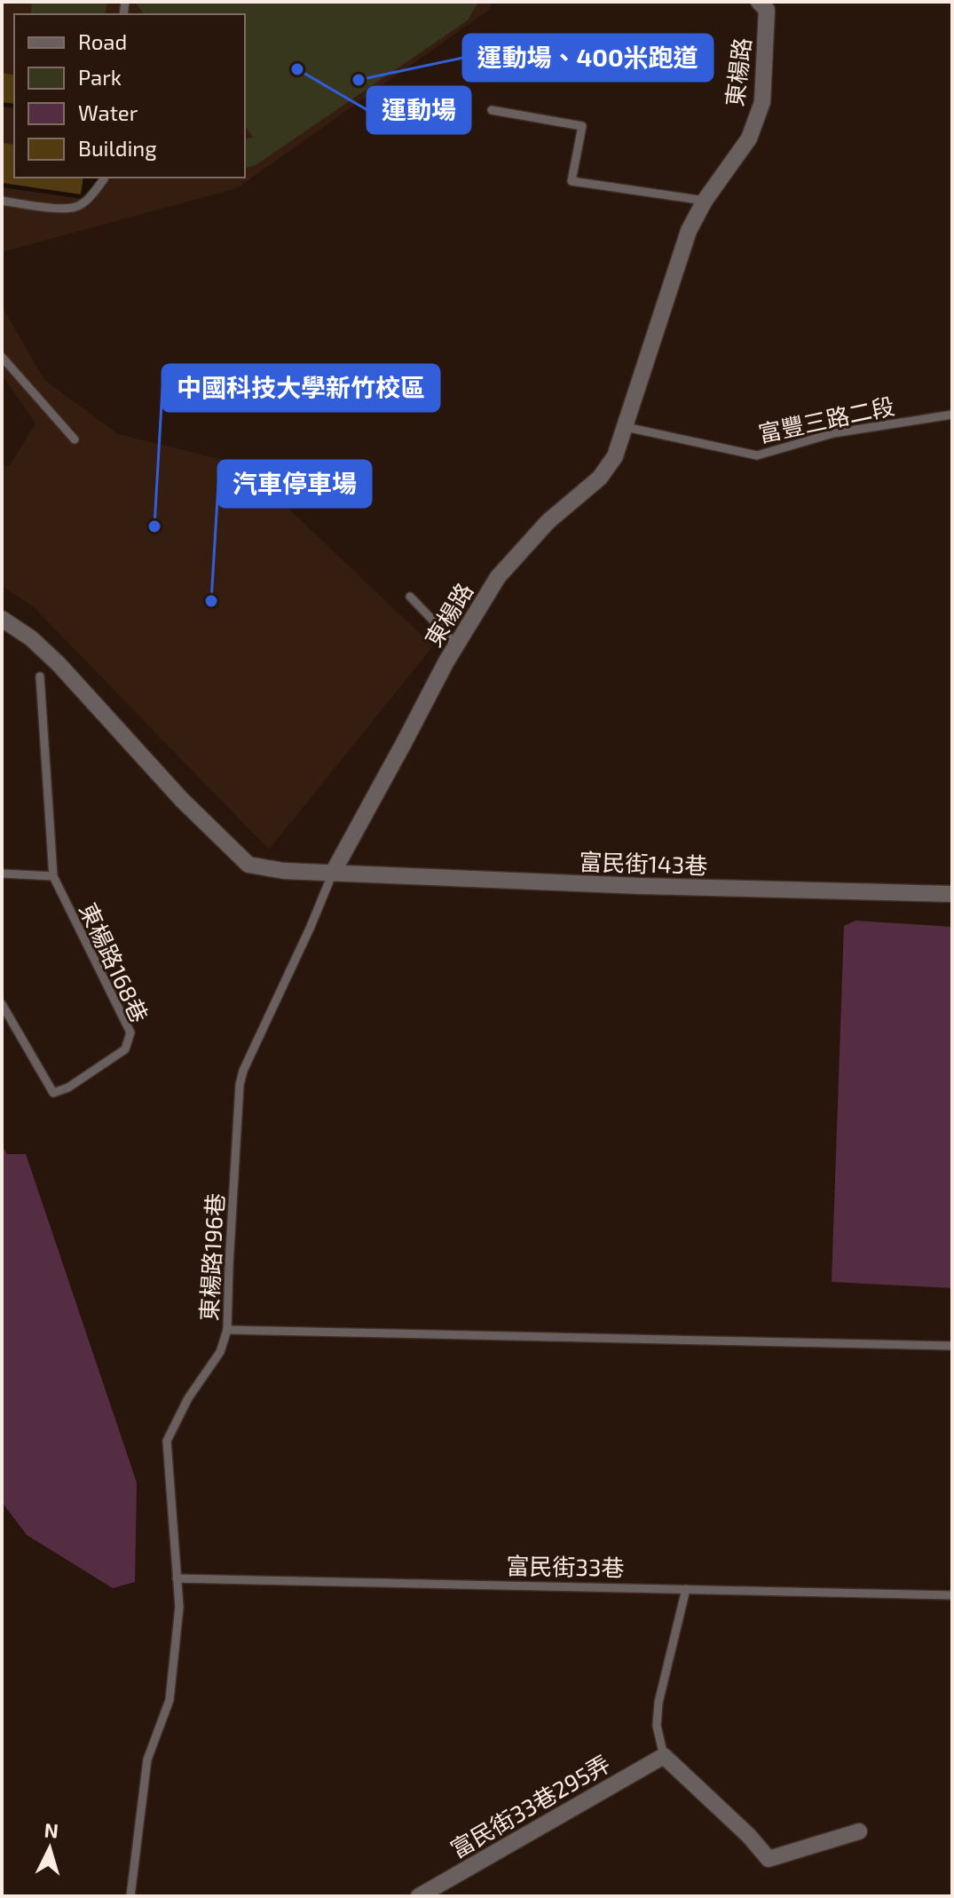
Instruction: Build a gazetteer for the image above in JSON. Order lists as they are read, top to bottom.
{
  "streets": {
    "street": ["東楊路", "富民街143巷", "富民街33巷295弄"],
    "lane": [
      "富豐三路二段",
      "東楊路168巷",
      "東楊路196巷",
      "富民街33巷"
    ]
  },
  "crossings": [
    ["東楊路", "富豐三路二段"],
    ["東楊路", "富民街143巷"],
    ["東楊路", "東楊路196巷"],
    ["富民街143巷", "東楊路196巷"],
    ["東楊路196巷", "富民街33巷"]
  ],
  "places": [
    "運動場",
    "運動場、400米跑道",
    "中國科技大學新竹校區",
    "汽車停車場"
  ],
  "legend": [
    "Road",
    "Park",
    "Water",
    "Building"
  ],
  "north": "top"
}
